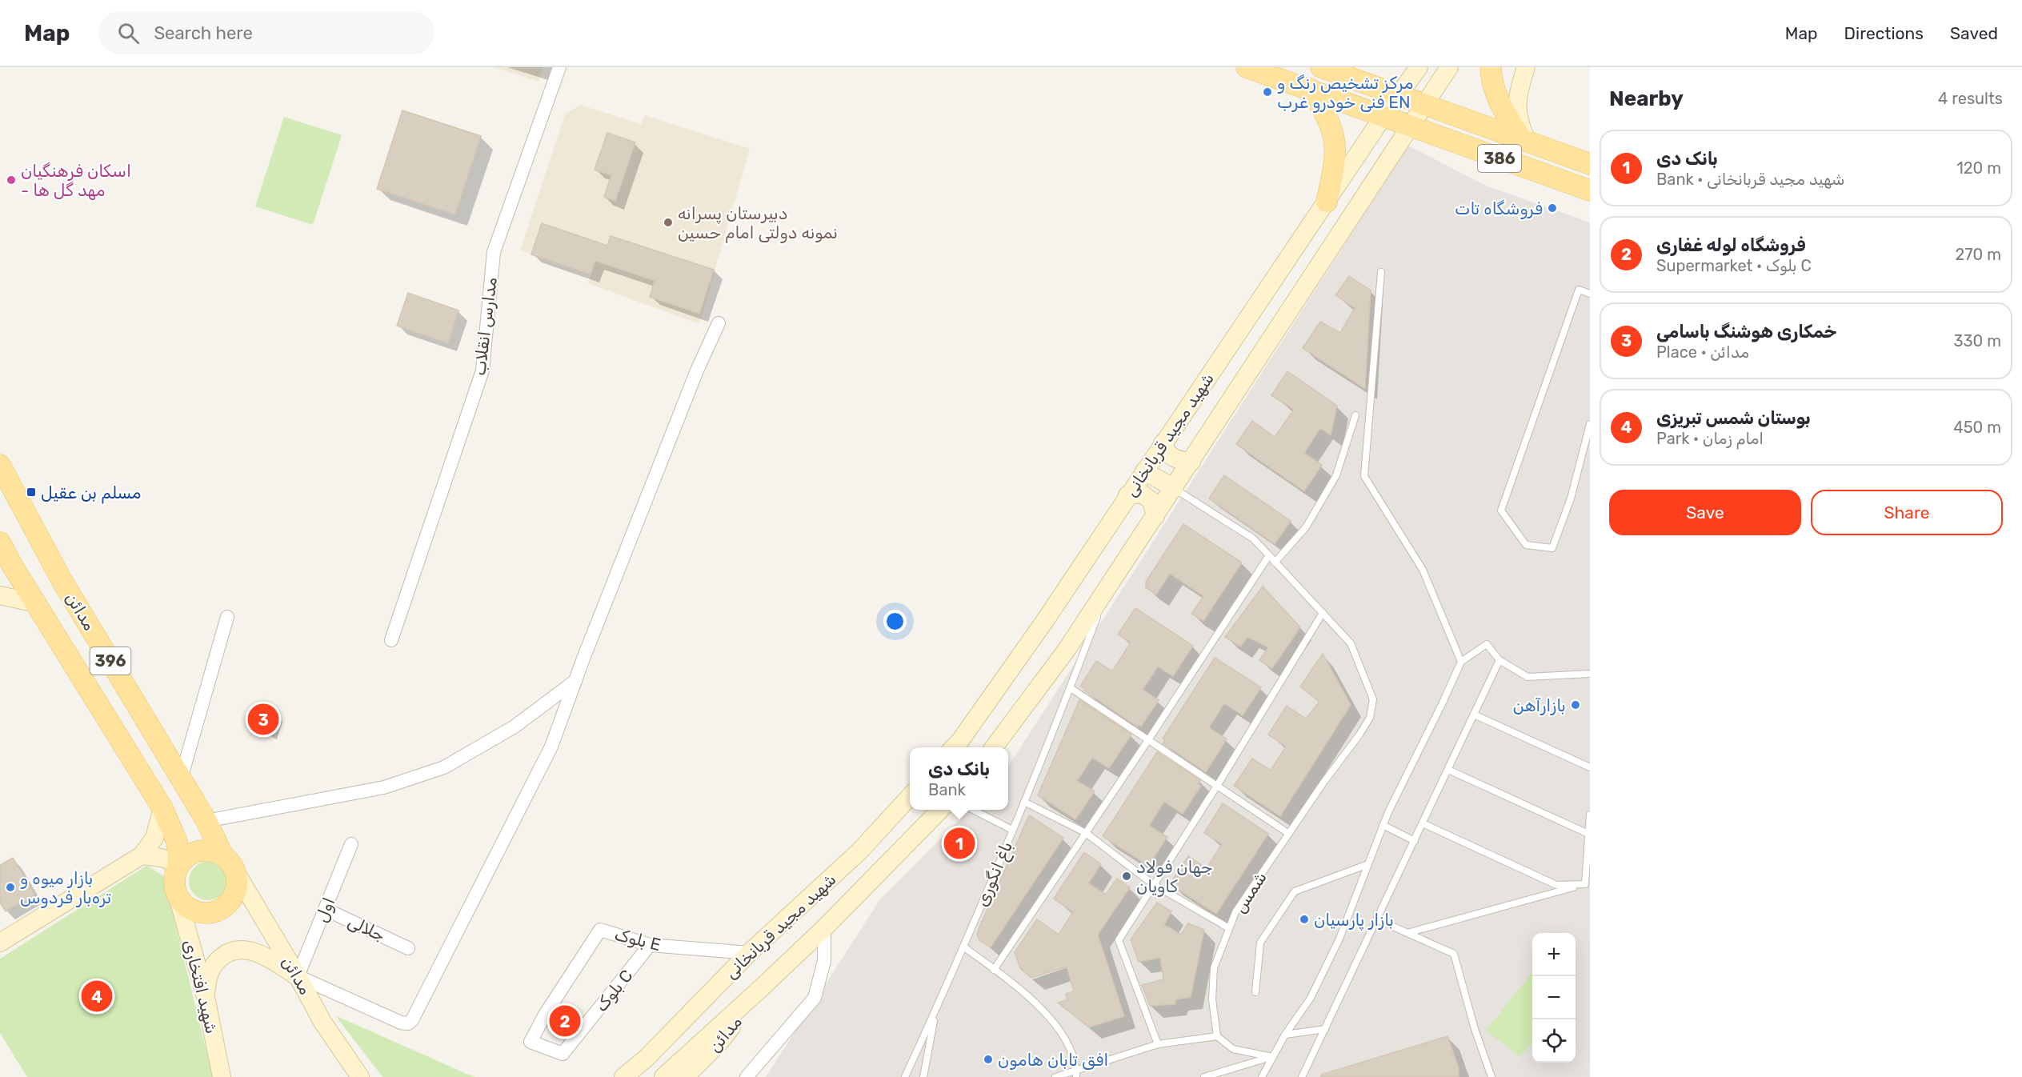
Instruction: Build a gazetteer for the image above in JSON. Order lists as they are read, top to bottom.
{
  "streets": {
    "main road": [
      "386",
      "شهید مجید قربانخانی",
      "مدائن",
      "396",
      "شهید افتخاری"
    ],
    "street": [
      "مدارس انقلاب",
      "اول",
      "جلالی",
      "بلوک E",
      "بلوک C"
    ],
    "lane": ["باغ انگوری", "شمس"]
  },
  "crossings": [
    ["386", "شهید مجید قربانخانی"],
    ["شهید مجید قربانخانی", "مدائن"],
    ["شهید مجید قربانخانی", "باغ انگوری"],
    ["شهید مجید قربانخانی", "بلوک E"],
    ["مدائن", "اول"],
    ["مدائن", "شهید افتخاری"],
    ["اول", "جلالی"],
    ["بلوک E", "بلوک C"]
  ],
  "places": {
    "other": [
      "مرکز تشخیص رنگ و فنی خودرو غرب EN",
      "اسکان فرهنگیان - مهد گل ها",
      "فروشگاه تات",
      "دبیرستان پسرانه نمونه دولتی امام حسین",
      "بازارآهن",
      "جهان فولاد کاویان",
      "بازار میوه و تره‌بار فردوس",
      "بازار پارسیان",
      "افق تابان هامون"
    ],
    "transit": ["مسلم بن عقیل"]
  },
  "page": {
    "header": "Map",
    "search": "Search here",
    "nav": ["Map", "Directions", "Saved"],
    "heading": ["Nearby", "4 results"],
    "list": [
      {
        "mark": "1",
        "name": "بانک دی",
        "note": "Bank · شهید مجید قربانخانی",
        "value": "120 m"
      },
      {
        "mark": "2",
        "name": "فروشگاه لوله غفاری",
        "note": "Supermarket · بلوک C",
        "value": "270 m"
      },
      {
        "mark": "3",
        "name": "خمکاری هوشنگ باسامی",
        "note": "Place · مدائن",
        "value": "330 m"
      },
      {
        "mark": "4",
        "name": "بوستان شمس تبریزی",
        "note": "Park · امام زمان",
        "value": "450 m"
      }
    ],
    "buttons": ["Save", "Share"],
    "pins": [
      "3",
      "1",
      "4",
      "2"
    ],
    "popup": ["بانک دی", "Bank"],
    "map_buttons": ["+", "−"]
  }
}
